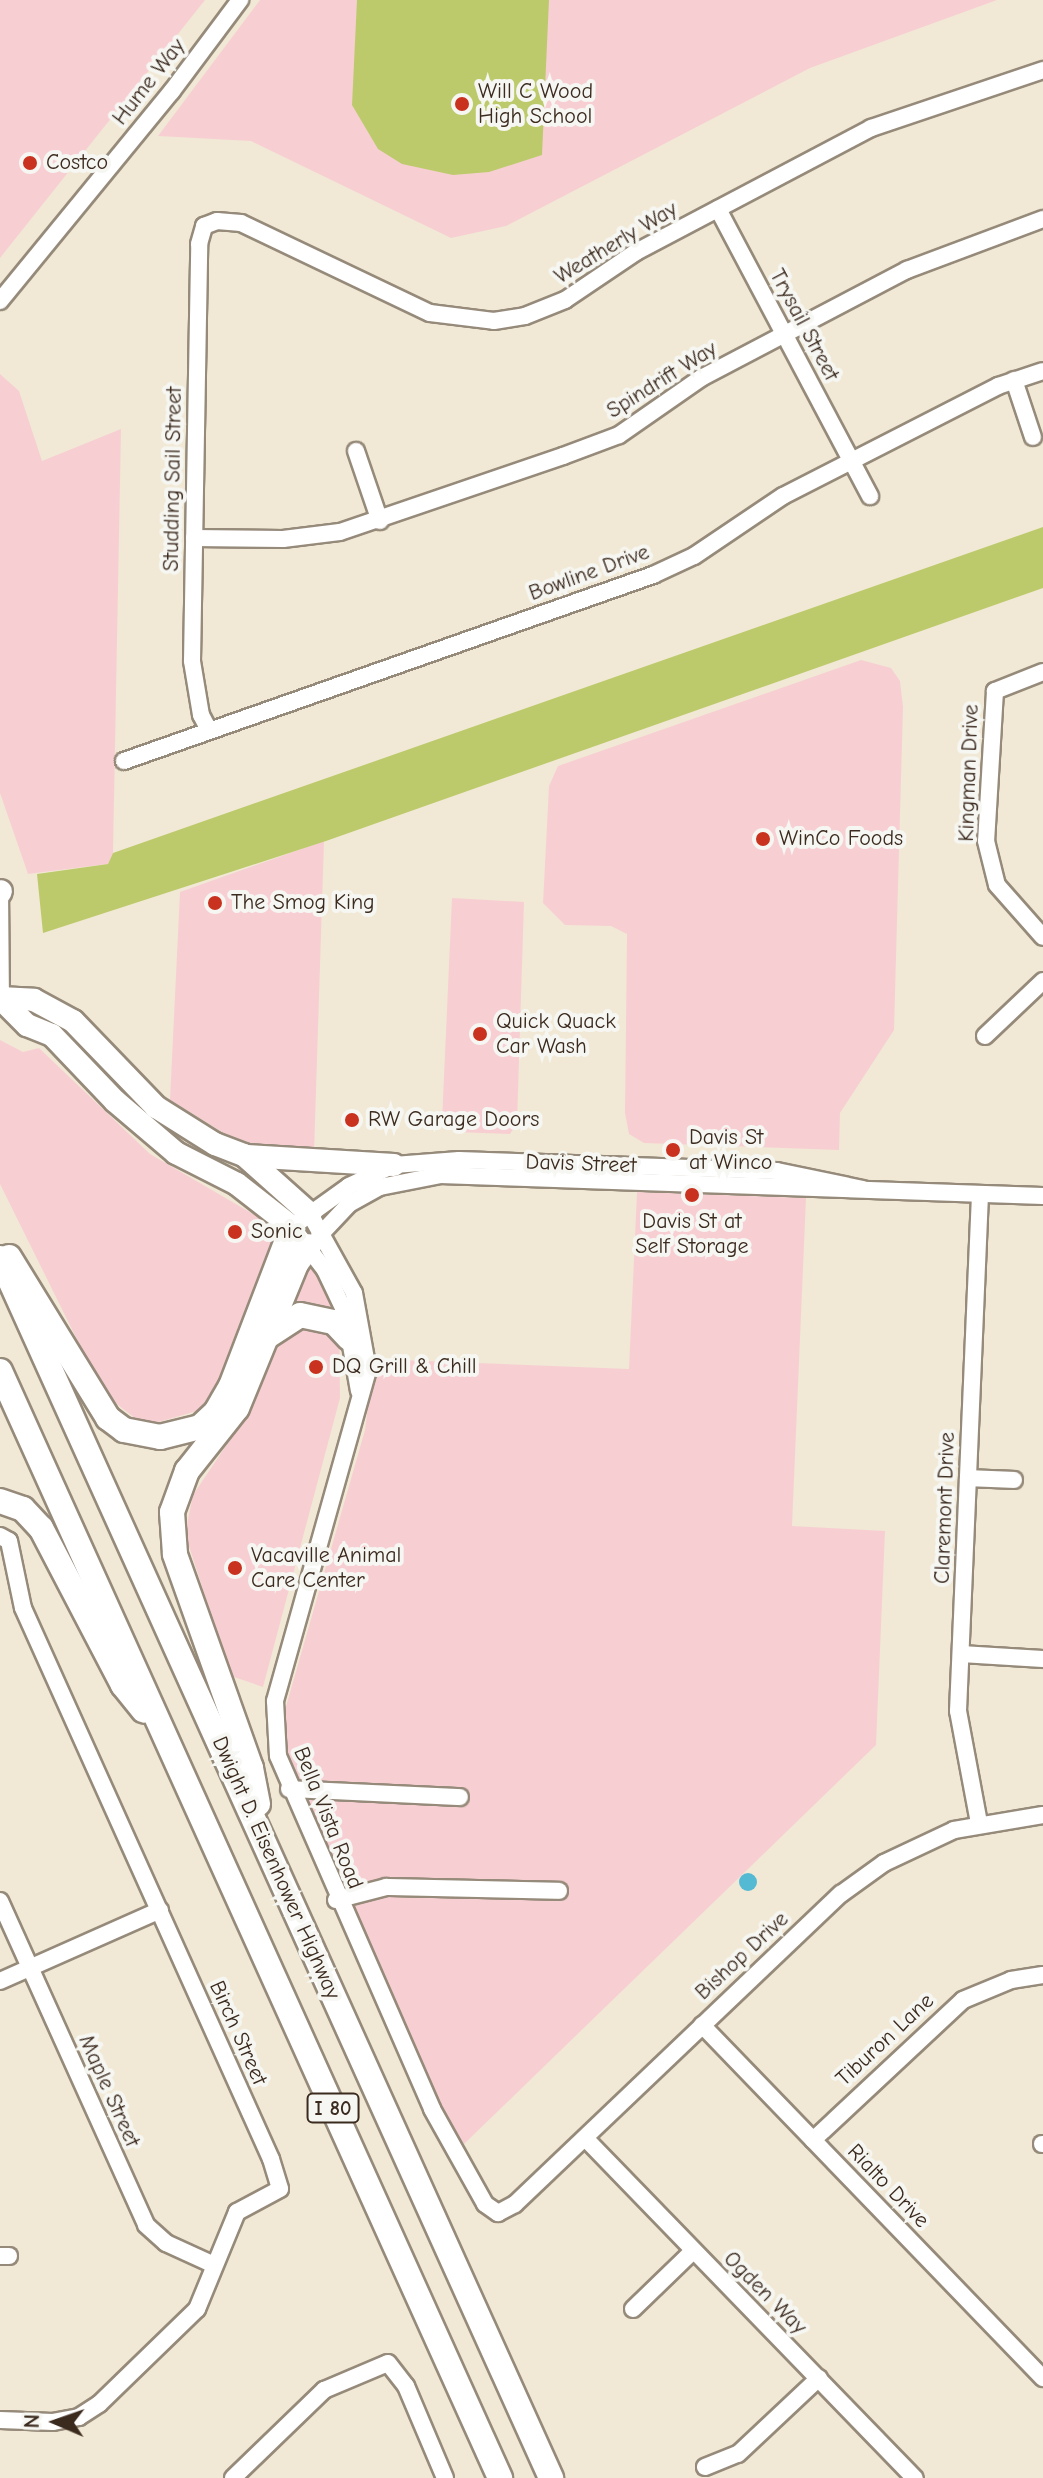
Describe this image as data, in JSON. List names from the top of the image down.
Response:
{
  "streets": {
    "highway": ["Dwight D. Eisenhower Highway", "I 80"],
    "street": [
      "Hume Way",
      "Weatherly Way",
      "Trysail Street",
      "Spindrift Way",
      "Studding Sail Street",
      "Bowline Drive",
      "Kingman Drive",
      "Davis Street",
      "Claremont Drive",
      "Bella Vista Road",
      "Bishop Drive",
      "Birch Street",
      "Tiburon Lane",
      "Maple Street",
      "Rialto Drive",
      "Ogden Way"
    ]
  },
  "crossings": [
    ["Weatherly Way", "Trysail Street"],
    ["Weatherly Way", "Studding Sail Street"],
    ["Trysail Street", "Spindrift Way"],
    ["Trysail Street", "Bowline Drive"],
    ["Spindrift Way", "Studding Sail Street"],
    ["Studding Sail Street", "Bowline Drive"],
    ["Davis Street", "Claremont Drive"],
    ["Davis Street", "Bella Vista Road"],
    ["Claremont Drive", "Bishop Drive"],
    ["Bella Vista Road", "Bishop Drive"],
    ["Bishop Drive", "Rialto Drive"],
    ["Bishop Drive", "Ogden Way"],
    ["Birch Street", "Maple Street"],
    ["Tiburon Lane", "Rialto Drive"]
  ],
  "places": [
    "Will C Wood High School",
    "Costco",
    "WinCo Foods",
    "The Smog King",
    "Quick Quack Car Wash",
    "RW Garage Doors",
    "Davis St at Winco",
    "Davis St at Self Storage",
    "Sonic",
    "DQ Grill & Chill",
    "Vacaville Animal Care Center"
  ],
  "north": "left"
}
